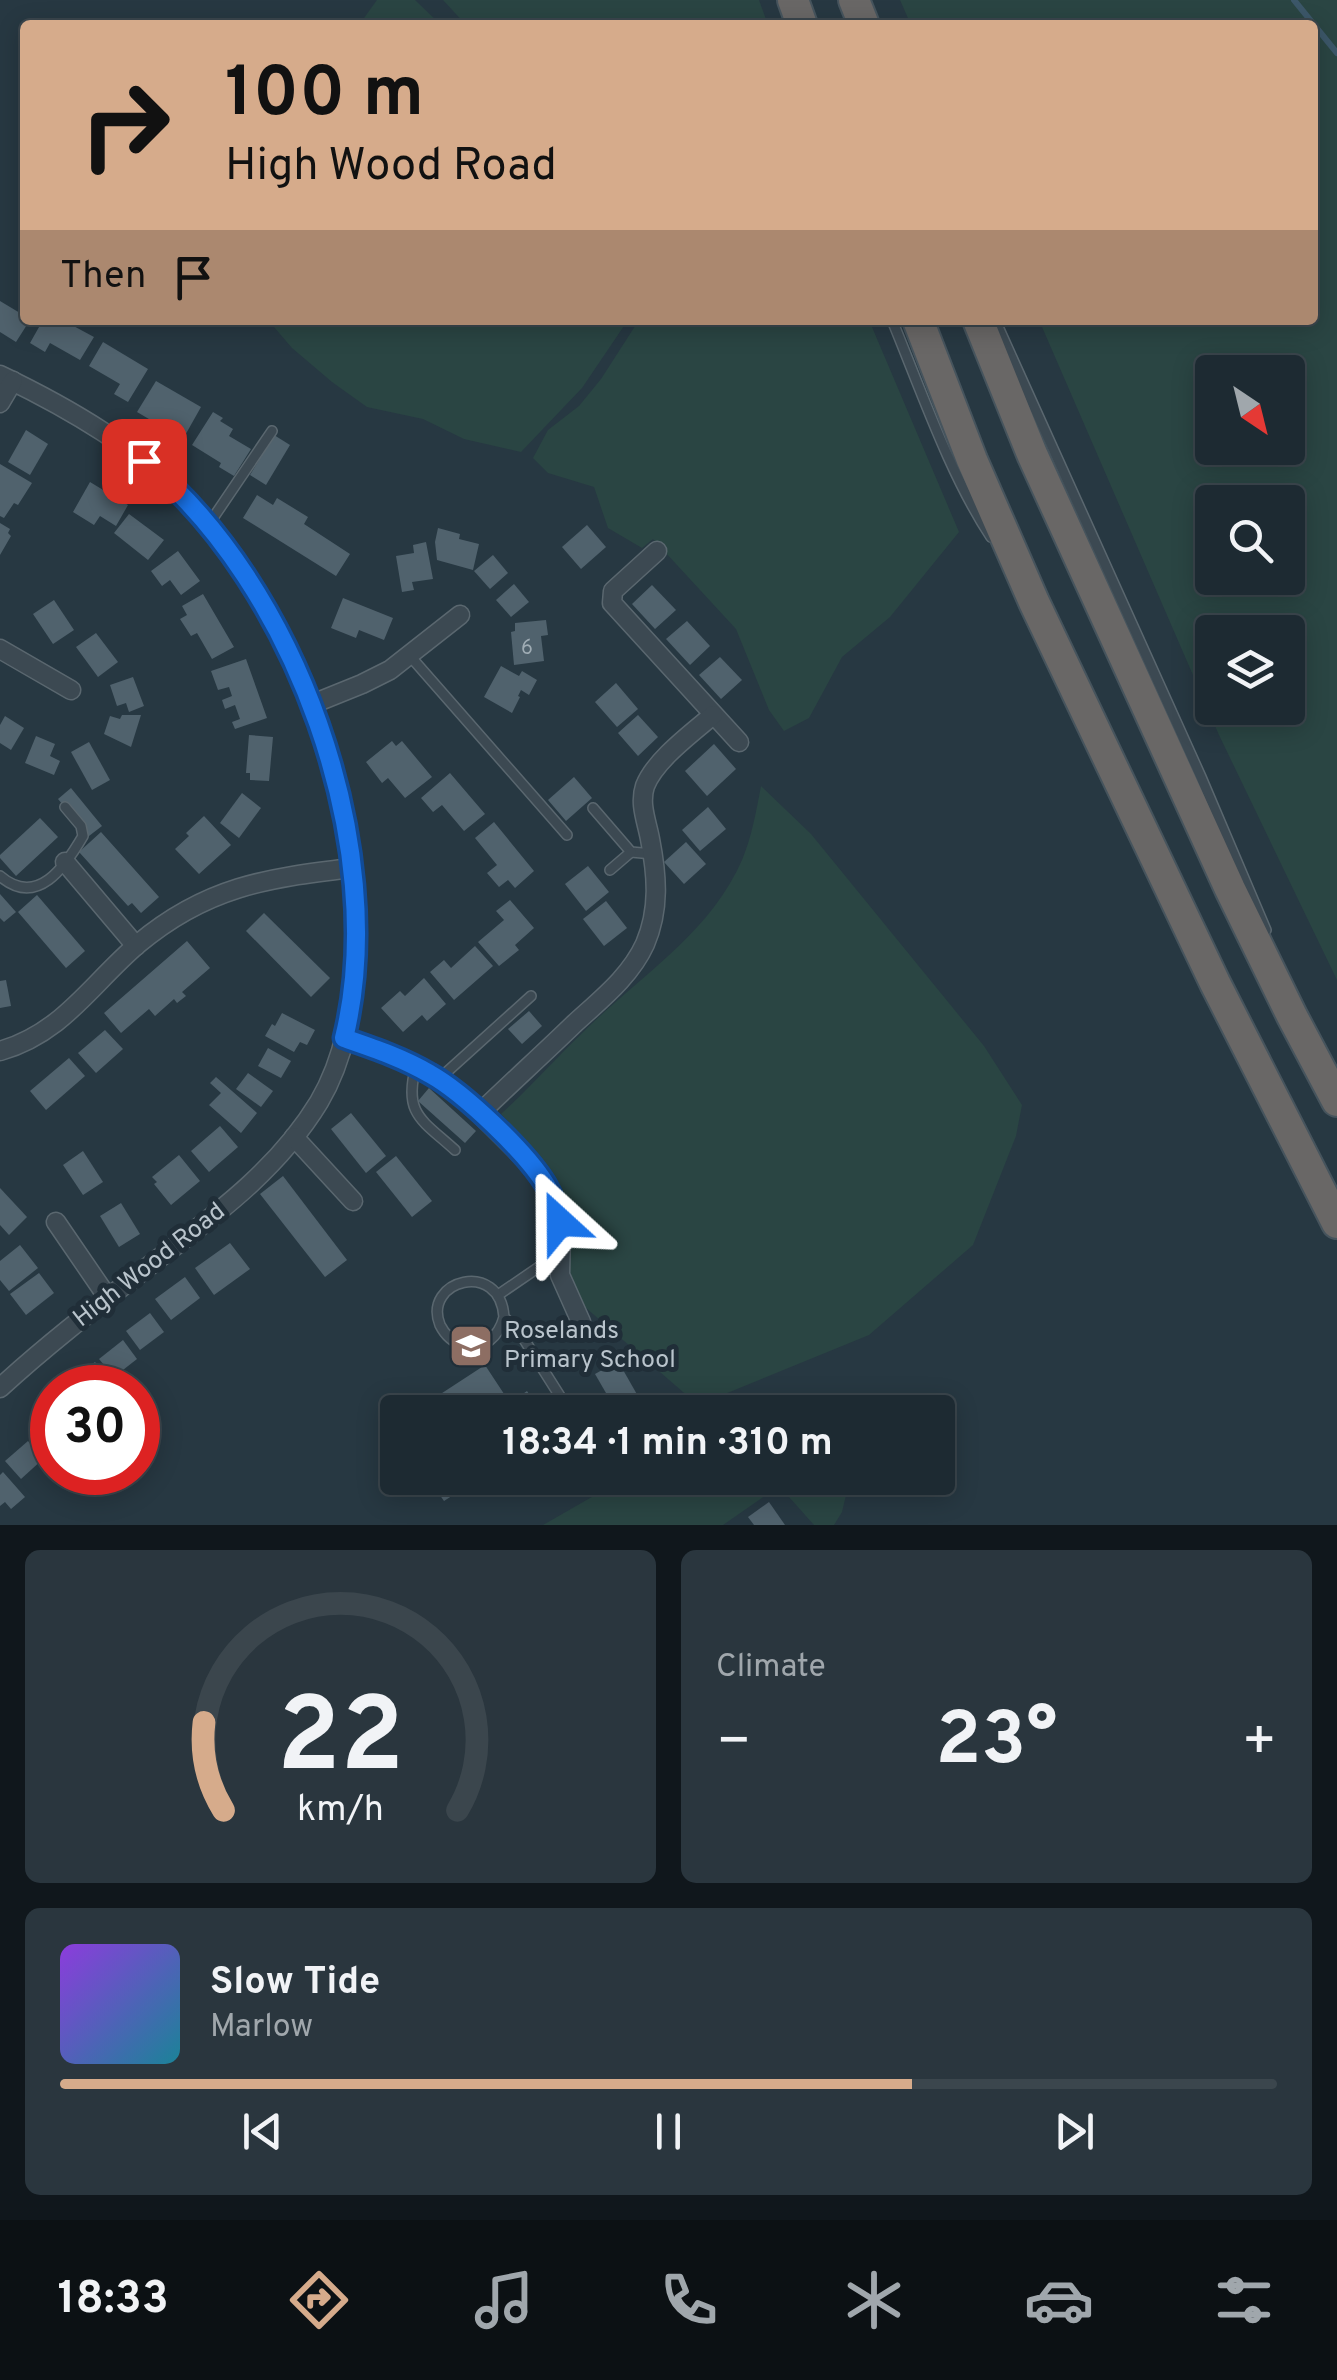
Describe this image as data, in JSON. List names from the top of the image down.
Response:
{
  "streets": {
    "street": ["High Wood Road"]
  },
  "places": {
    "school or university": ["Roselands Primary School"]
  },
  "house_numbers": ["6"],
  "north": "bottom right",
  "page": {
    "turn": ["100 m", "High Wood Road"],
    "then": "Then",
    "limit": "30",
    "trip": "18:34 · 1 min · 310 m",
    "tile": "Climate",
    "heat": ["−", "23°", "+"],
    "song": ["Slow Tide", "Marlow"],
    "tabs": "18:33",
    "gauge": ["22", "km/h"]
  }
}
